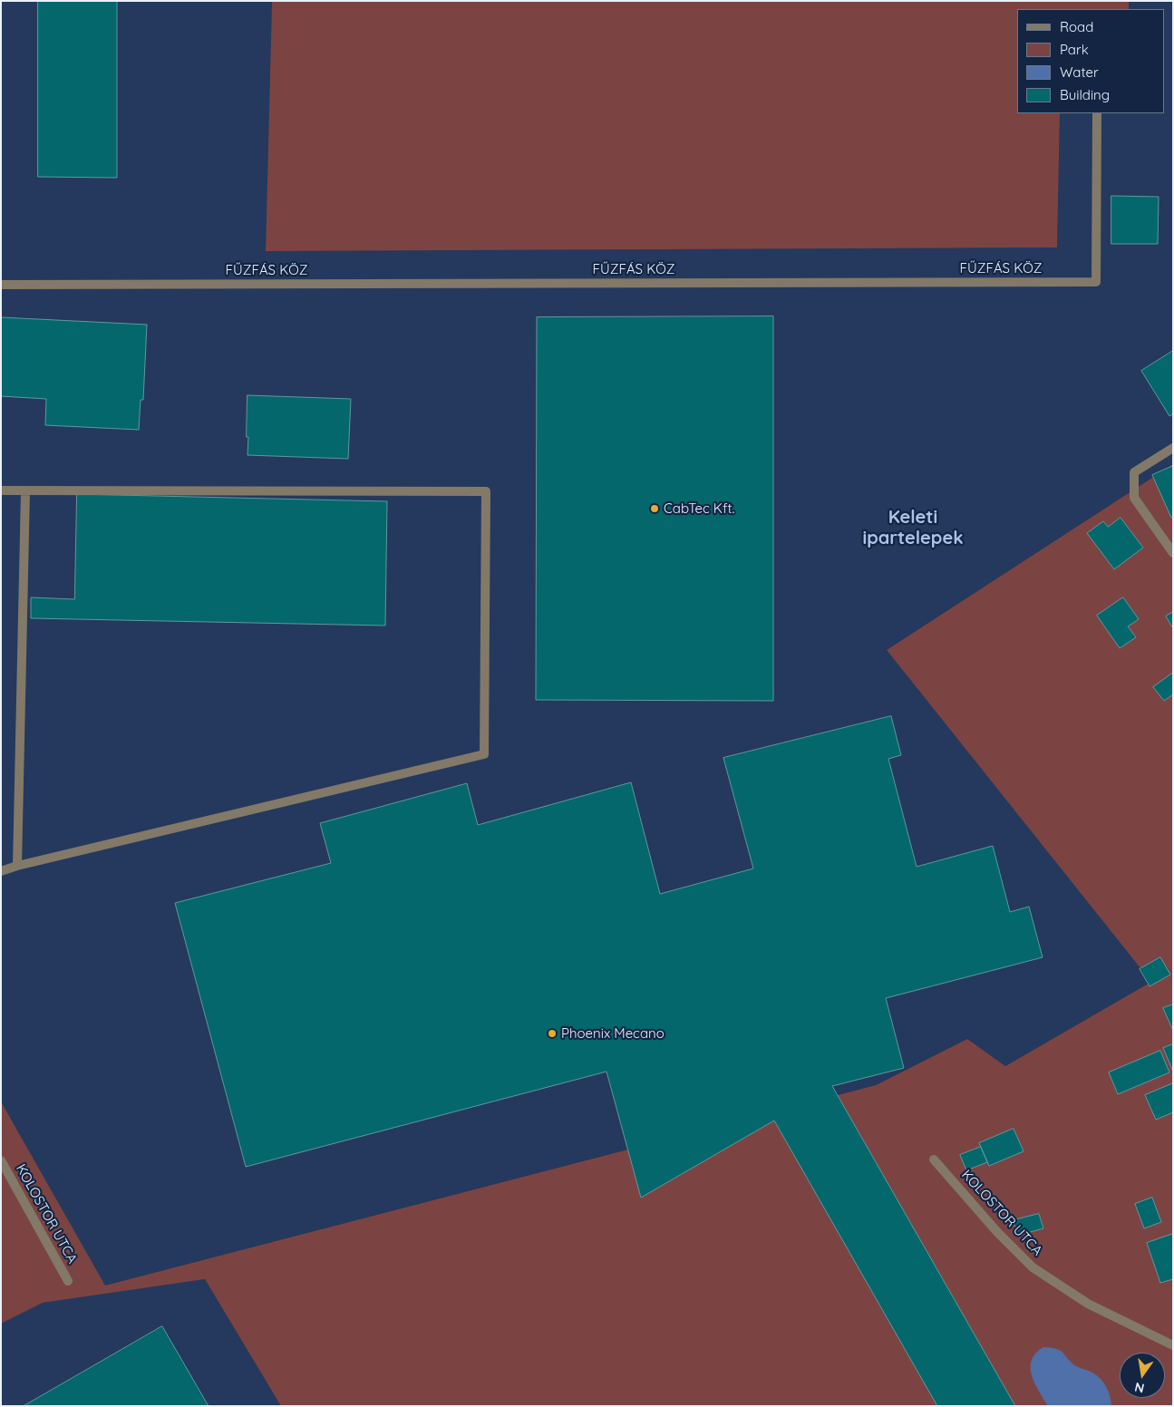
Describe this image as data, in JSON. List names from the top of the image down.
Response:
{
  "streets": {
    "street": ["FŰZFÁS KÖZ", "KOLOSTOR UTCA"]
  },
  "districts": ["Keleti ipartelepek"],
  "places": ["CabTec Kft.", "Phoenix Mecano"],
  "legend": [
    "Road",
    "Park",
    "Water",
    "Building"
  ],
  "north": "bottom"
}
